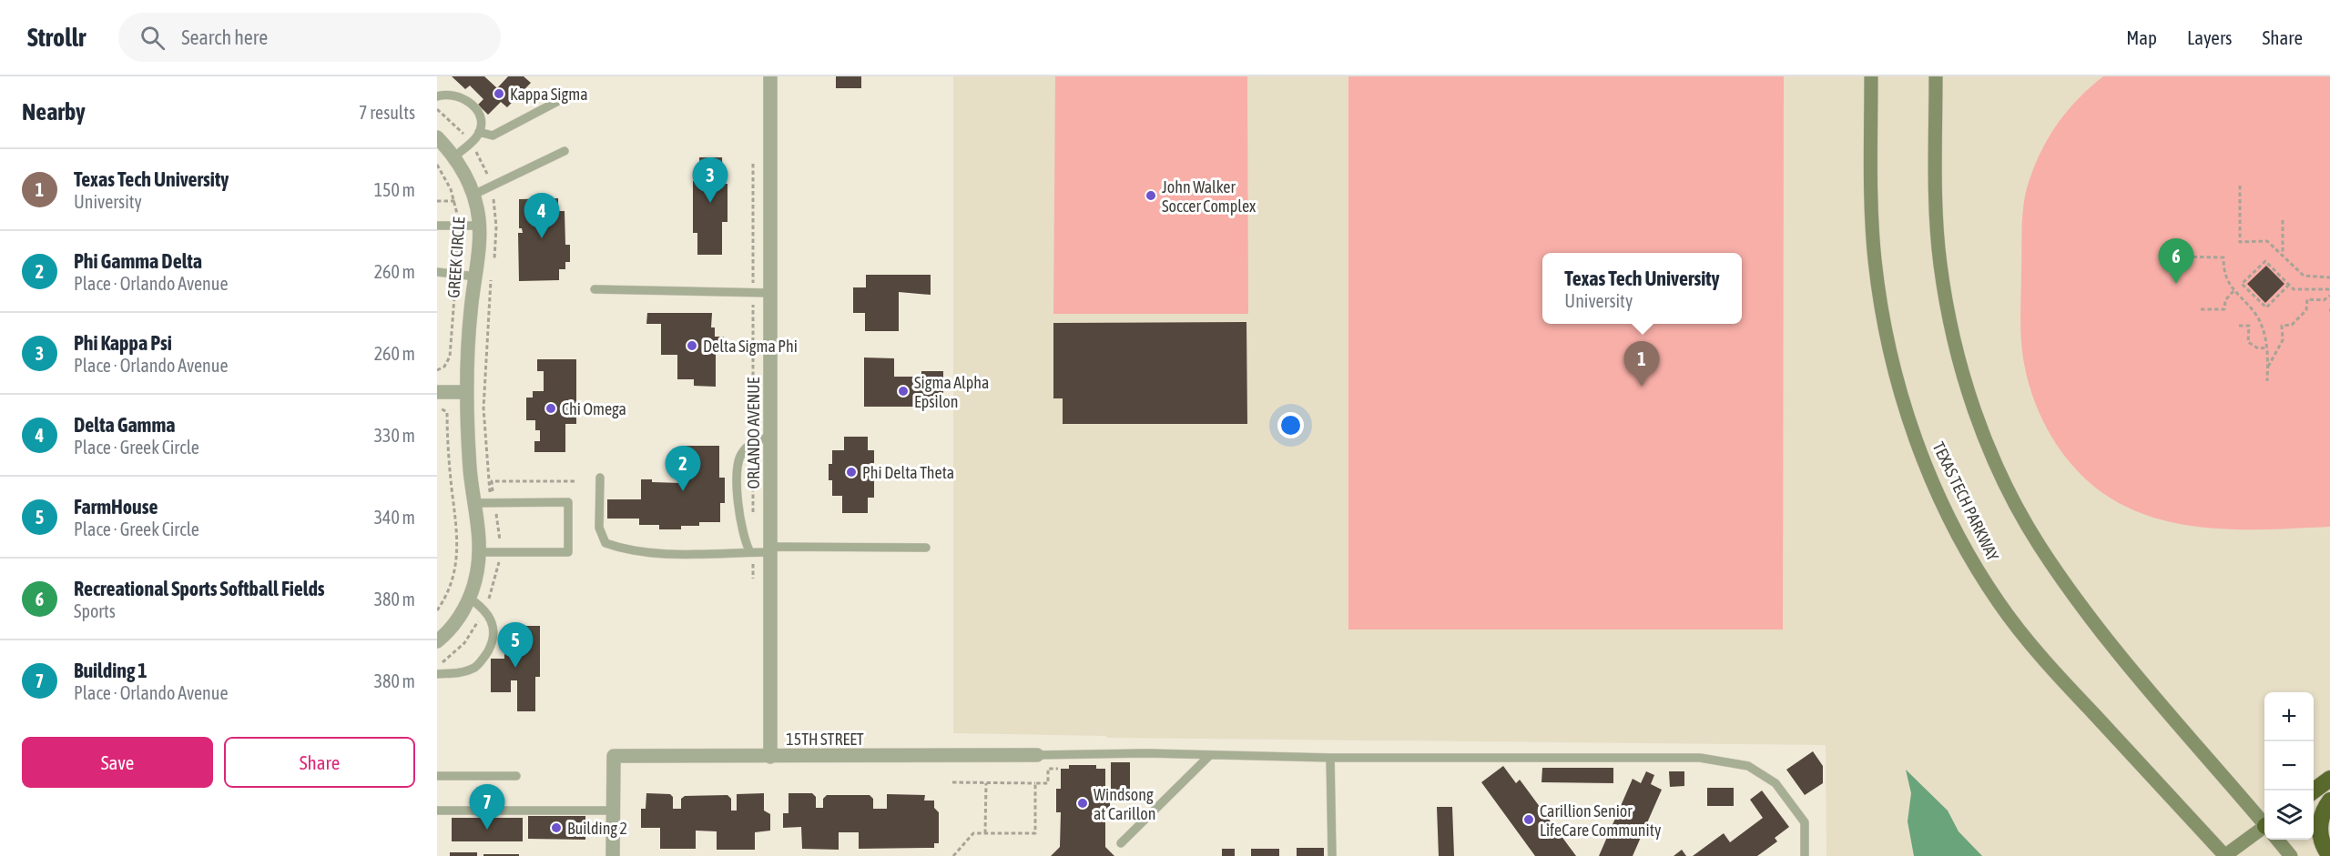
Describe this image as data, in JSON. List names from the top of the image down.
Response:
{
  "streets": {
    "main road": ["TEXAS TECH PARKWAY"],
    "street": ["GREEK CIRCLE", "ORLANDO AVENUE", "15TH STREET"]
  },
  "crossings": [
    ["ORLANDO AVENUE", "15TH STREET"]
  ],
  "places": [
    "Kappa Sigma",
    "John Walker Soccer Complex",
    "Delta Sigma Phi",
    "Sigma Alpha Epsilon",
    "Chi Omega",
    "Phi Delta Theta",
    "Windsong at Carillon",
    "Carillion Senior LifeCare Community",
    "Building 2"
  ],
  "page": {
    "header": "Strollr",
    "search": "Search here",
    "nav": ["Map", "Layers", "Share"],
    "heading": ["Nearby", "7 results"],
    "list": [
      {
        "mark": "1",
        "name": "Texas Tech University",
        "note": "University",
        "value": "150 m"
      },
      {
        "mark": "2",
        "name": "Phi Gamma Delta",
        "note": "Place · Orlando Avenue",
        "value": "260 m"
      },
      {
        "mark": "3",
        "name": "Phi Kappa Psi",
        "note": "Place · Orlando Avenue",
        "value": "260 m"
      },
      {
        "mark": "4",
        "name": "Delta Gamma",
        "note": "Place · Greek Circle",
        "value": "330 m"
      },
      {
        "mark": "5",
        "name": "FarmHouse",
        "note": "Place · Greek Circle",
        "value": "340 m"
      },
      {
        "mark": "6",
        "name": "Recreational Sports Softball Fields",
        "note": "Sports",
        "value": "380 m"
      },
      {
        "mark": "7",
        "name": "Building 1",
        "note": "Place · Orlando Avenue",
        "value": "380 m"
      }
    ],
    "pins": [
      "3",
      "4",
      "6",
      "1",
      "2",
      "5",
      "7"
    ],
    "popup": ["Texas Tech University", "University"],
    "map_buttons": ["+", "−"],
    "buttons": ["Save", "Share"]
  }
}
